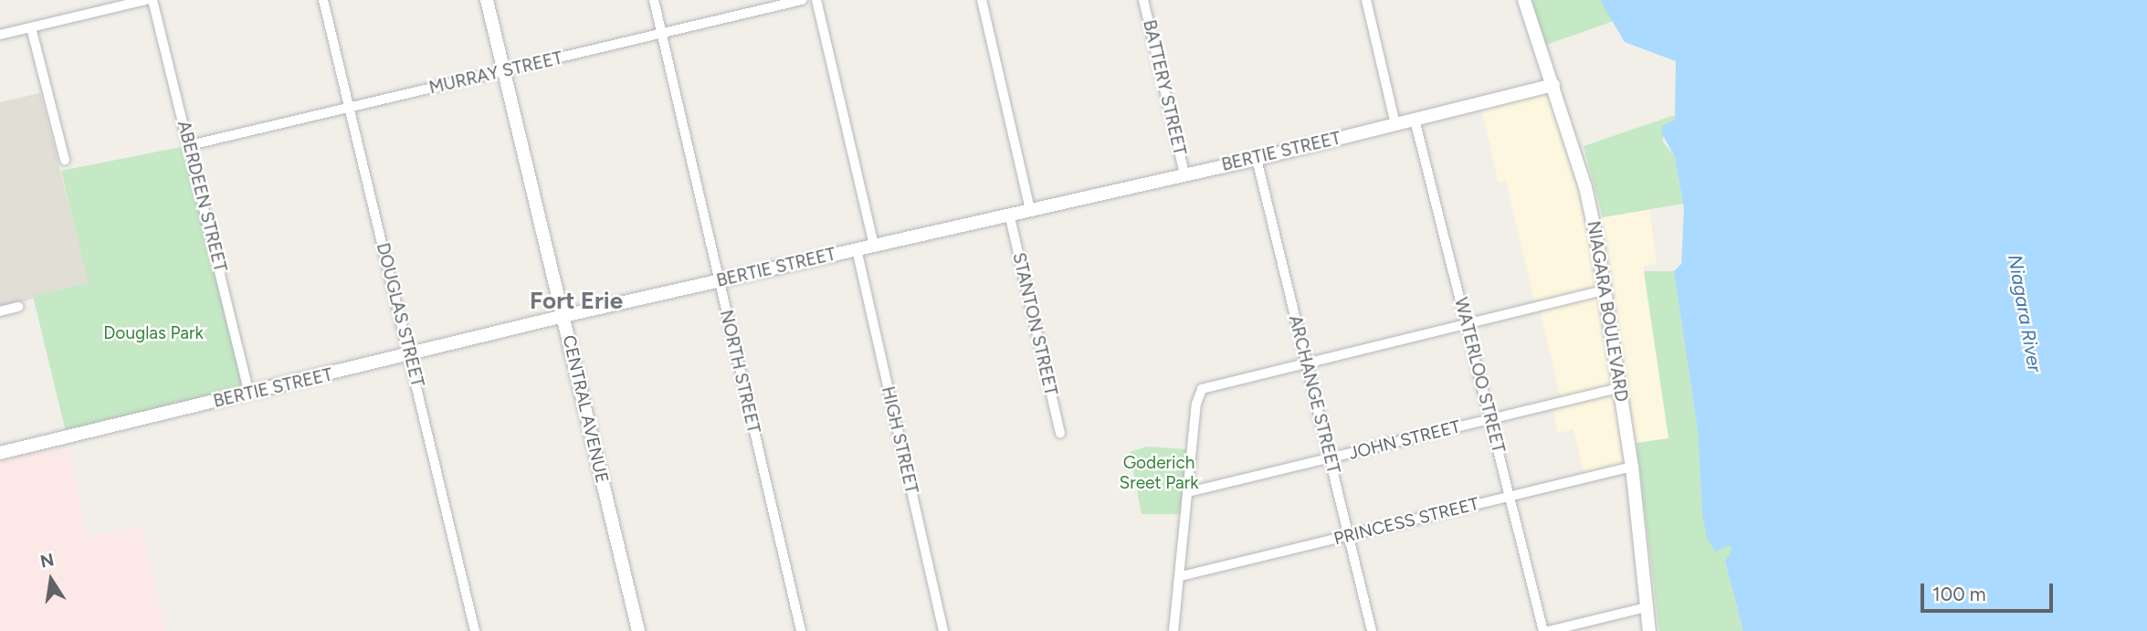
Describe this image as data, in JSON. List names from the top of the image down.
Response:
{
  "streets": {
    "street": [
      "MURRAY STREET",
      "BATTERY STREET",
      "BERTIE STREET",
      "ABERDEEN STREET",
      "NIAGARA BOULEVARD",
      "DOUGLAS STREET",
      "STANTON STREET",
      "NORTH STREET",
      "WATERLOO STREET",
      "ARCHANGE STREET",
      "CENTRAL AVENUE",
      "HIGH STREET",
      "JOHN STREET",
      "PRINCESS STREET"
    ]
  },
  "crossings": [
    ["MURRAY STREET", "ABERDEEN STREET"],
    ["MURRAY STREET", "DOUGLAS STREET"],
    ["MURRAY STREET", "NORTH STREET"],
    ["MURRAY STREET", "CENTRAL AVENUE"],
    ["BATTERY STREET", "BERTIE STREET"],
    ["BERTIE STREET", "ABERDEEN STREET"],
    ["BERTIE STREET", "NIAGARA BOULEVARD"],
    ["BERTIE STREET", "DOUGLAS STREET"],
    ["BERTIE STREET", "STANTON STREET"],
    ["BERTIE STREET", "NORTH STREET"],
    ["BERTIE STREET", "WATERLOO STREET"],
    ["BERTIE STREET", "ARCHANGE STREET"],
    ["BERTIE STREET", "CENTRAL AVENUE"],
    ["BERTIE STREET", "HIGH STREET"],
    ["NIAGARA BOULEVARD", "JOHN STREET"],
    ["NIAGARA BOULEVARD", "PRINCESS STREET"],
    ["WATERLOO STREET", "JOHN STREET"],
    ["WATERLOO STREET", "PRINCESS STREET"],
    ["ARCHANGE STREET", "JOHN STREET"],
    ["ARCHANGE STREET", "PRINCESS STREET"]
  ],
  "districts": ["Fort Erie"],
  "water": ["Niagara River"],
  "parks": ["Douglas Park", "Goderich Sreet Park"],
  "scale_bar": "100 m",
  "north": "top"
}
